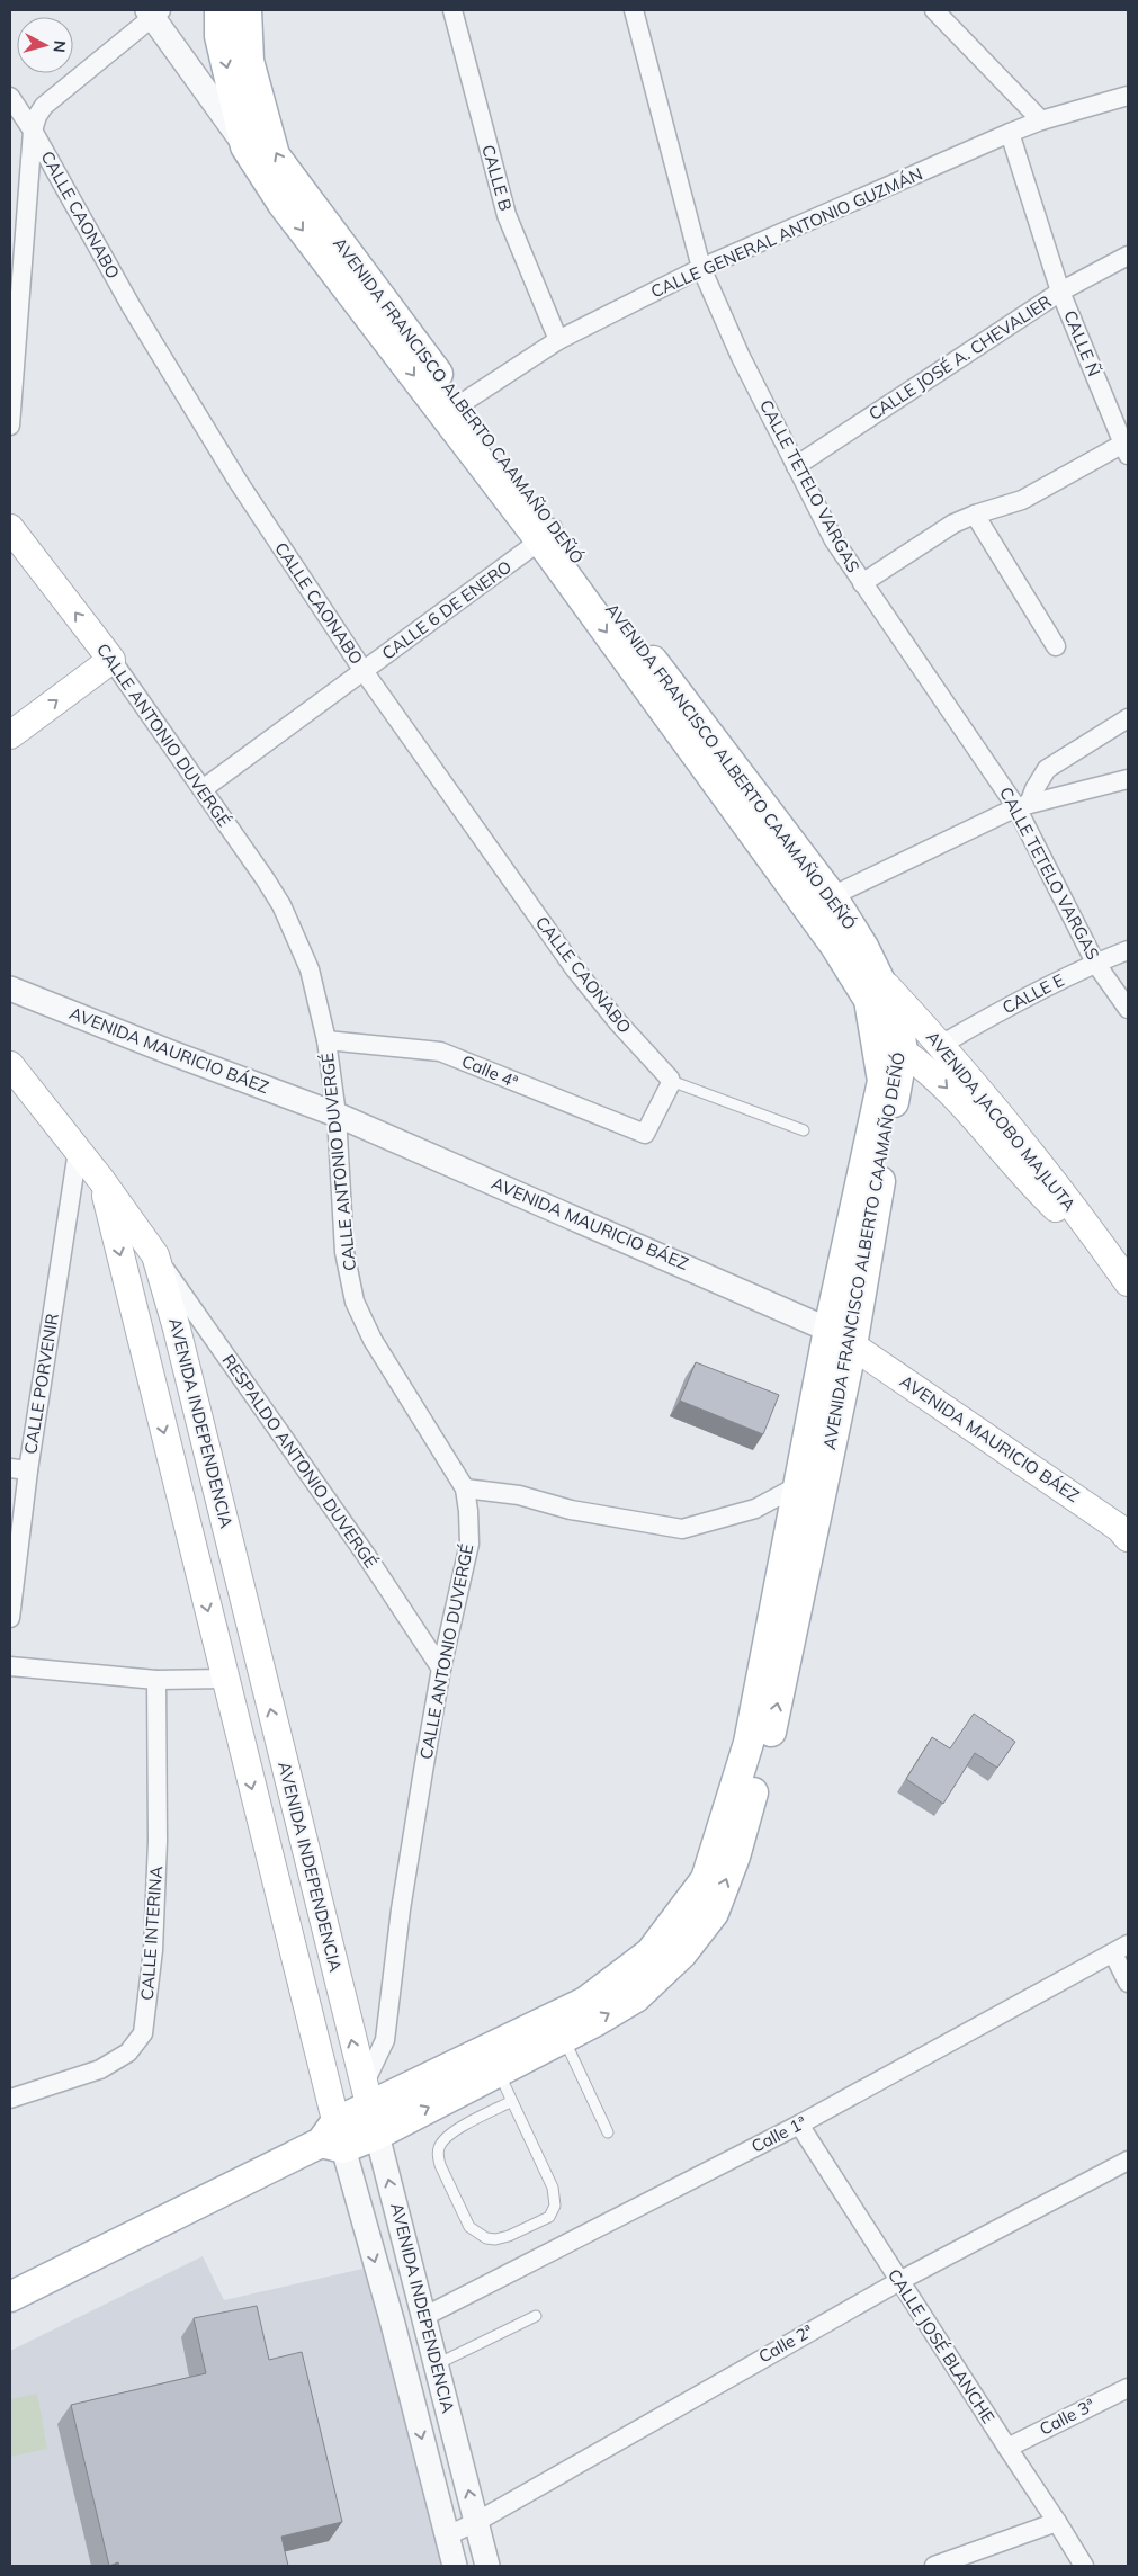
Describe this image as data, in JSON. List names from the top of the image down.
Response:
{
  "streets": {
    "main road": [
      "AVENIDA FRANCISCO ALBERTO CAAMAÑO DEÑÓ",
      "CALLE ANTONIO DUVERGÉ",
      "AVENIDA MAURICIO BÁEZ",
      "AVENIDA JACOBO MAJLUTA",
      "AVENIDA INDEPENDENCIA"
    ],
    "street": [
      "CALLE B",
      "CALLE CAONABO",
      "CALLE GENERAL ANTONIO GUZMÁN",
      "CALLE Ñ",
      "CALLE JOSÉ A. CHEVALIER",
      "CALLE TETELO VARGAS",
      "CALLE 6 DE ENERO",
      "CALLE E",
      "Calle 4ª",
      "CALLE PORVENIR",
      "RESPALDO ANTONIO DUVERGÉ",
      "CALLE INTERINA",
      "Calle 1ª",
      "Calle 2ª",
      "CALLE JOSÉ BLANCHE",
      "Calle 3ª"
    ]
  },
  "crossings": [
    ["CALLE B", "CALLE GENERAL ANTONIO GUZMÁN"],
    ["CALLE CAONABO", "CALLE 6 DE ENERO"],
    ["CALLE CAONABO", "Calle 4ª"],
    ["CALLE GENERAL ANTONIO GUZMÁN", "CALLE Ñ"],
    ["CALLE GENERAL ANTONIO GUZMÁN", "AVENIDA FRANCISCO ALBERTO CAAMAÑO DEÑÓ"],
    ["CALLE GENERAL ANTONIO GUZMÁN", "CALLE TETELO VARGAS"],
    ["CALLE Ñ", "CALLE JOSÉ A. CHEVALIER"],
    ["CALLE JOSÉ A. CHEVALIER", "CALLE TETELO VARGAS"],
    ["AVENIDA FRANCISCO ALBERTO CAAMAÑO DEÑÓ", "CALLE 6 DE ENERO"],
    ["AVENIDA FRANCISCO ALBERTO CAAMAÑO DEÑÓ", "CALLE ANTONIO DUVERGÉ"],
    ["AVENIDA FRANCISCO ALBERTO CAAMAÑO DEÑÓ", "AVENIDA MAURICIO BÁEZ"],
    ["AVENIDA FRANCISCO ALBERTO CAAMAÑO DEÑÓ", "AVENIDA JACOBO MAJLUTA"],
    ["AVENIDA FRANCISCO ALBERTO CAAMAÑO DEÑÓ", "AVENIDA INDEPENDENCIA"],
    ["CALLE TETELO VARGAS", "CALLE E"],
    ["CALLE 6 DE ENERO", "CALLE ANTONIO DUVERGÉ"],
    ["CALLE ANTONIO DUVERGÉ", "AVENIDA MAURICIO BÁEZ"],
    ["CALLE ANTONIO DUVERGÉ", "Calle 4ª"],
    ["CALLE ANTONIO DUVERGÉ", "AVENIDA INDEPENDENCIA"],
    ["CALLE ANTONIO DUVERGÉ", "RESPALDO ANTONIO DUVERGÉ"],
    ["CALLE E", "AVENIDA JACOBO MAJLUTA"],
    ["CALLE PORVENIR", "AVENIDA INDEPENDENCIA"],
    ["AVENIDA INDEPENDENCIA", "RESPALDO ANTONIO DUVERGÉ"],
    ["AVENIDA INDEPENDENCIA", "Calle 1ª"],
    ["AVENIDA INDEPENDENCIA", "Calle 2ª"],
    ["Calle 1ª", "CALLE JOSÉ BLANCHE"],
    ["Calle 2ª", "CALLE JOSÉ BLANCHE"],
    ["CALLE JOSÉ BLANCHE", "Calle 3ª"]
  ],
  "north": "right"
}
